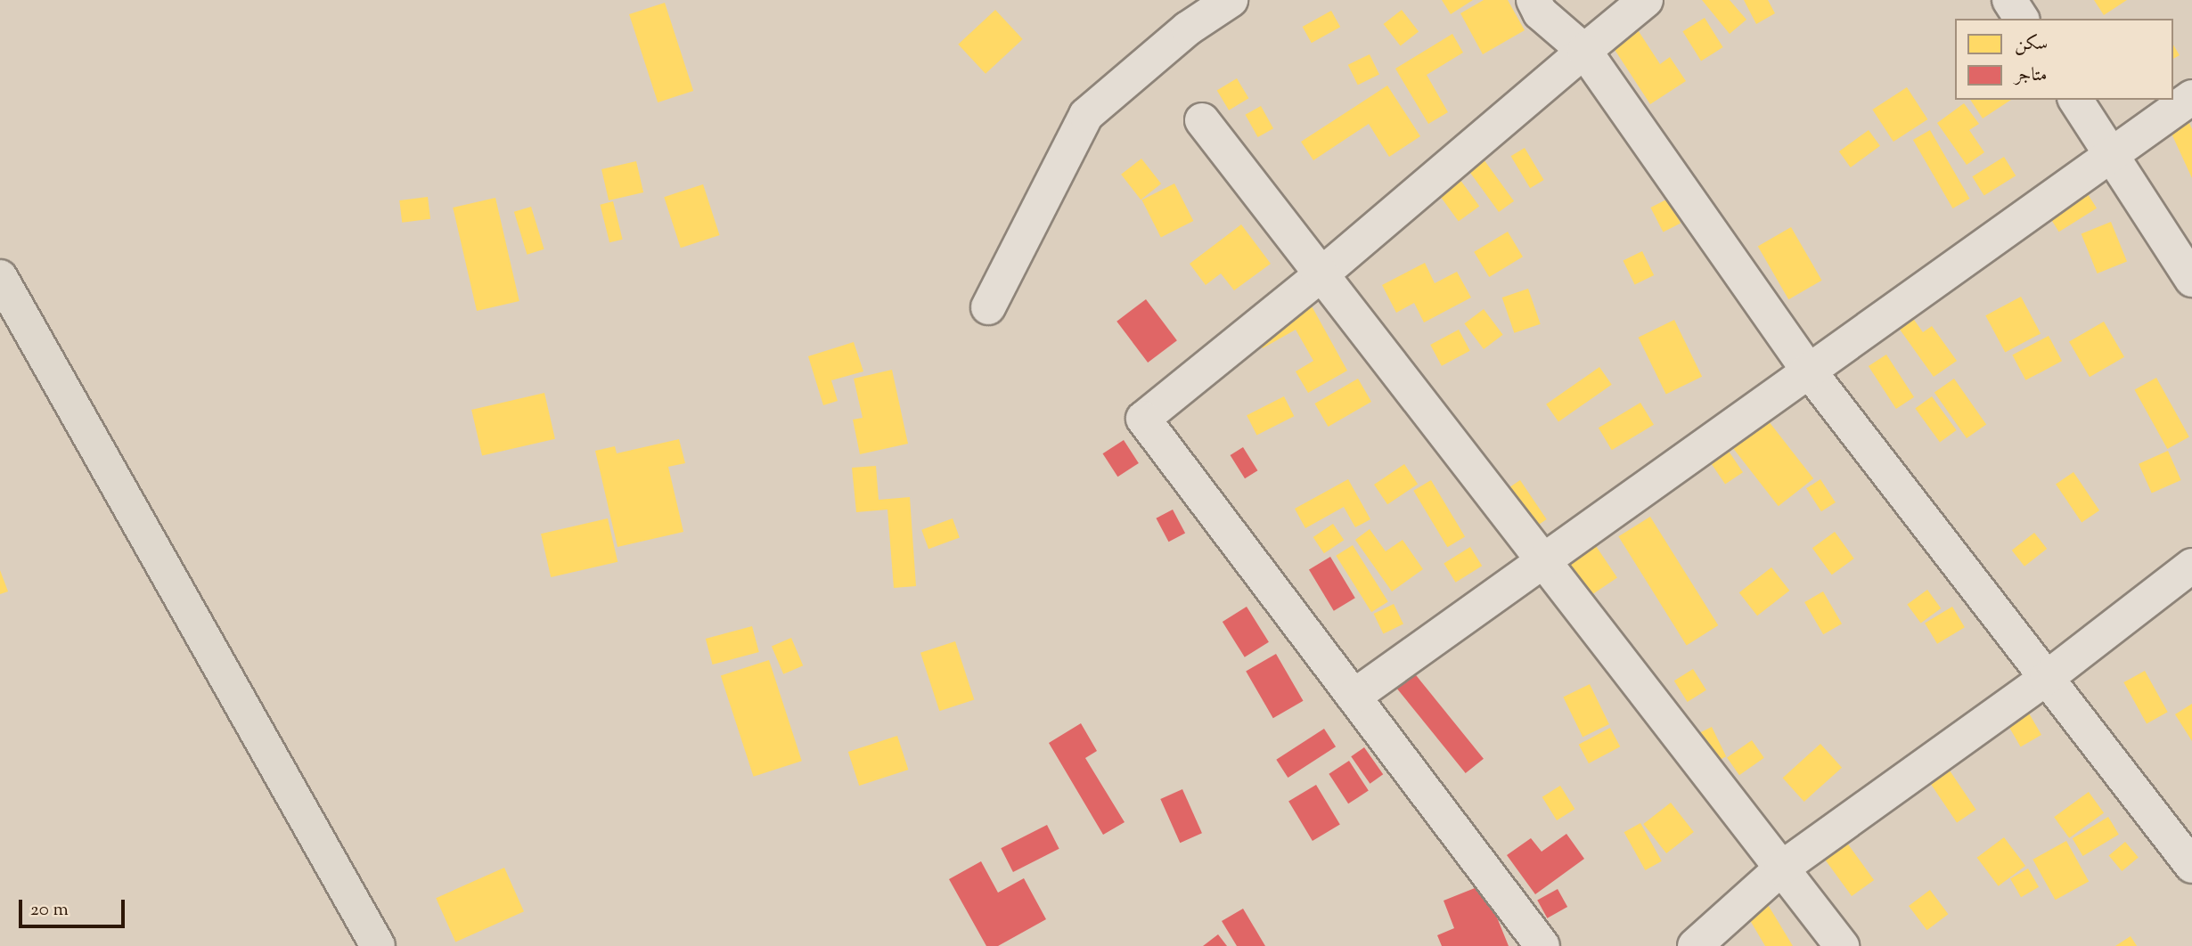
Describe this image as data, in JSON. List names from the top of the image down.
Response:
{
  "legend": ["سكن", "متاجر"],
  "scale_bar": "20 m"
}
